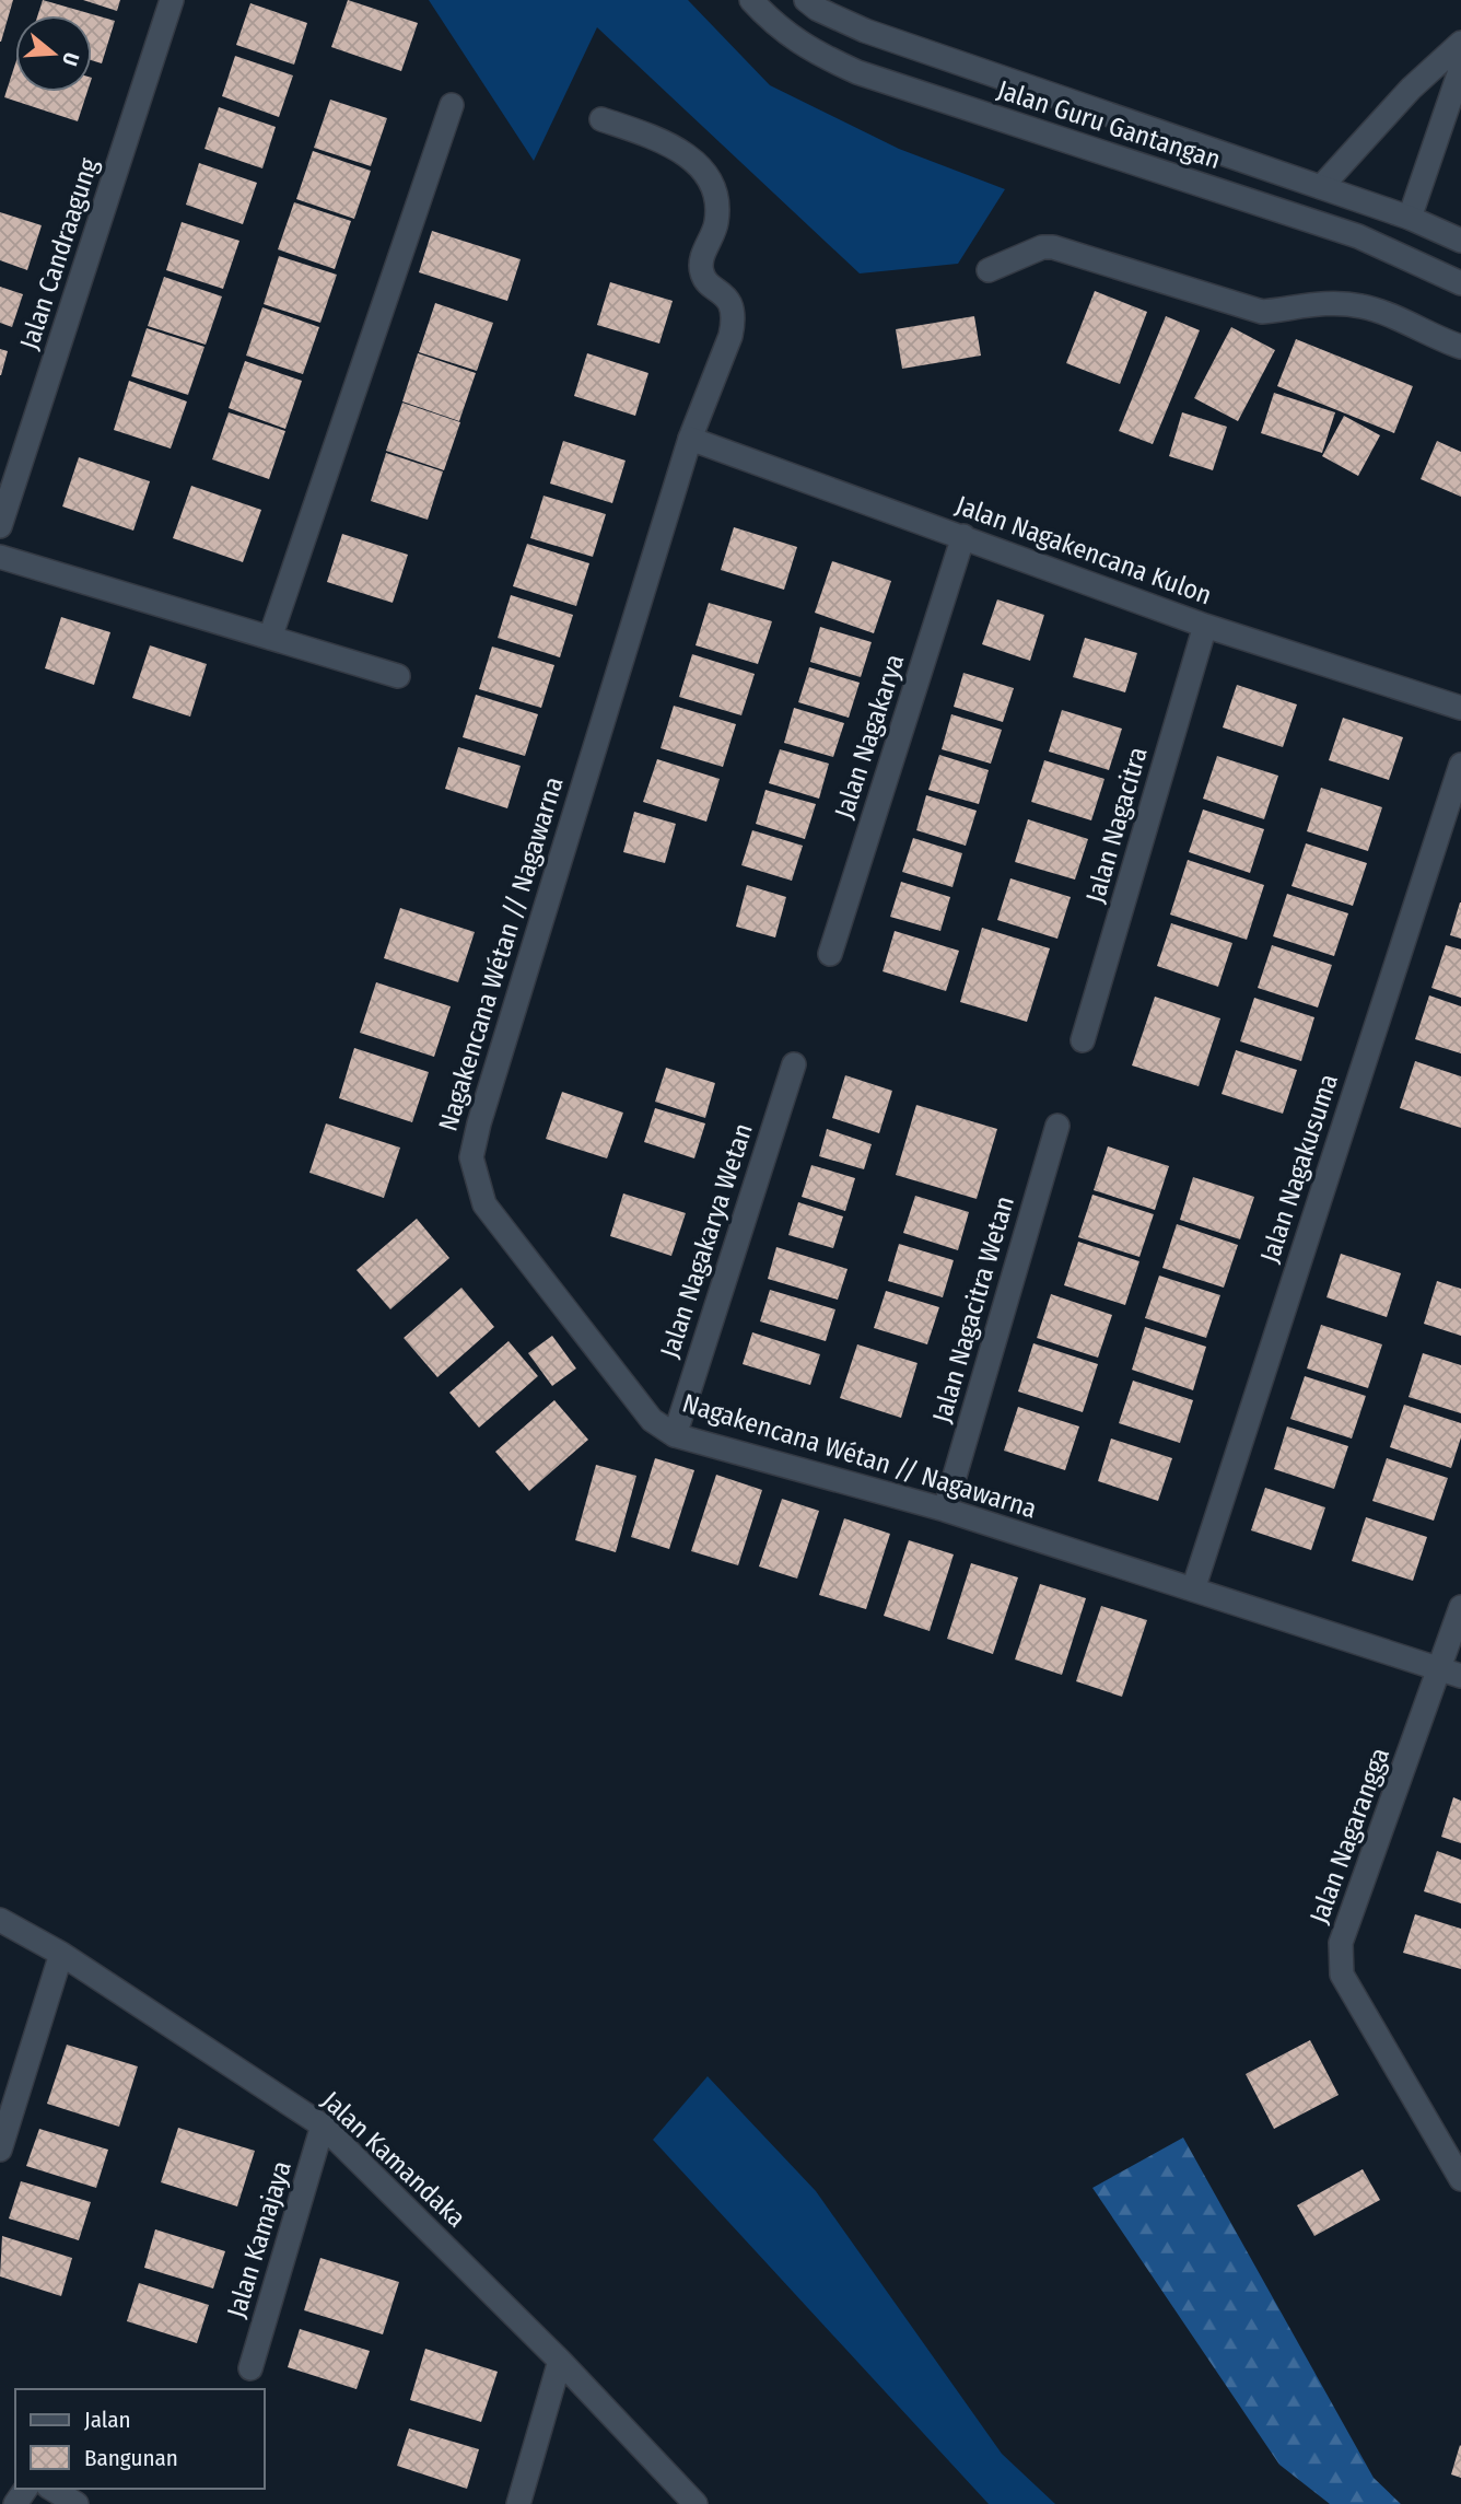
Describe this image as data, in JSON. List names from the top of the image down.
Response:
{
  "streets": {
    "street": [
      "Jalan Guru Gantangan",
      "Jalan Candraagung",
      "Jalan Nagakencana Kulon",
      "Jalan Nagakarya",
      "Jalan Nagacitra",
      "Nagakencana Wétan // Nagawarna",
      "Jalan Nagakusuma",
      "Jalan Nagakarya Wetan",
      "Jalan Nagacitra Wetan",
      "Jalan Nagarangga",
      "Jalan Kamandaka",
      "Jalan Kamajaya"
    ]
  },
  "crossings": [
    ["Jalan Nagakencana Kulon", "Jalan Nagakarya"],
    ["Jalan Nagakencana Kulon", "Jalan Nagacitra"],
    ["Jalan Nagakencana Kulon", "Nagakencana Wétan // Nagawarna"],
    ["Nagakencana Wétan // Nagawarna", "Jalan Nagakusuma"],
    ["Nagakencana Wétan // Nagawarna", "Jalan Nagakarya Wetan"],
    ["Nagakencana Wétan // Nagawarna", "Jalan Nagacitra Wetan"],
    ["Nagakencana Wétan // Nagawarna", "Jalan Nagarangga"],
    ["Jalan Kamandaka", "Jalan Kamajaya"]
  ],
  "legend": ["Jalan", "Bangunan"],
  "north": "right"
}
